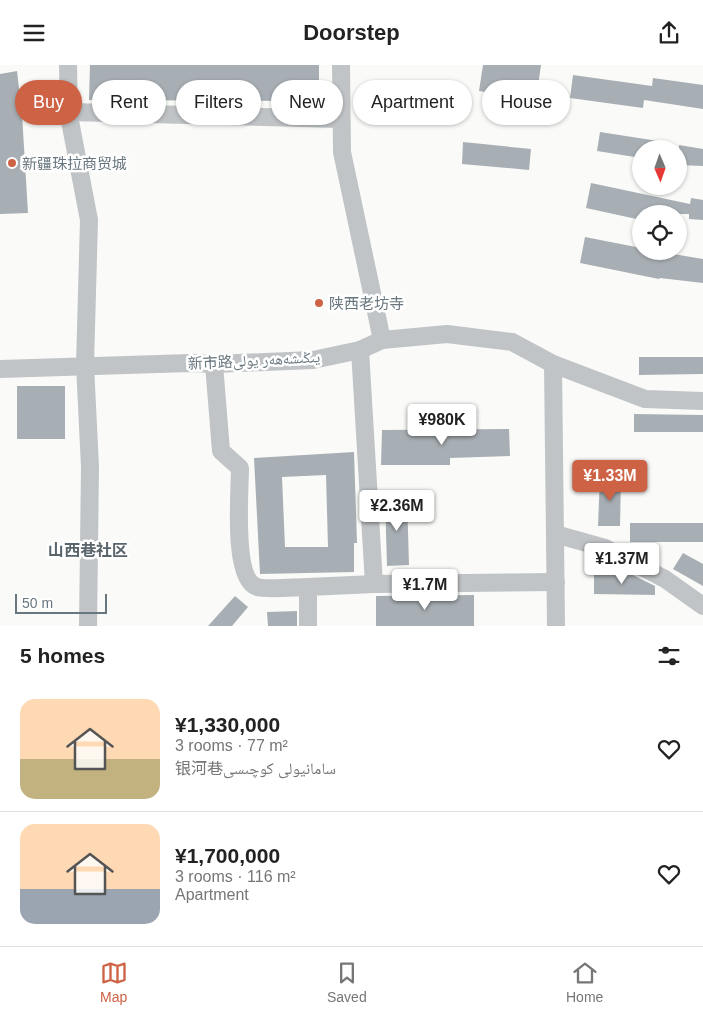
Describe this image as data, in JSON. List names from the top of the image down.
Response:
{
  "streets": {
    "street": ["新市路يىڭىشەھەر يولى"]
  },
  "districts": ["山西巷社区"],
  "places": ["新疆珠拉商贸城", "陕西老坊寺"],
  "scale_bar": "50 m",
  "north": "bottom",
  "page": {
    "header": "Doorstep",
    "chip": [
      "Buy",
      "Rent",
      "Filters",
      "New",
      "Apartment",
      "House"
    ],
    "price": [
      "¥980K",
      "¥1.33M",
      "¥2.36M",
      "¥1.37M",
      "¥1.7M"
    ],
    "scale": "50 m",
    "heading": "5 homes",
    "list": [
      {
        "name": "¥1,330,000",
        "note": "3 rooms · 77 m² · 银河巷سامانيولى كوچىسى"
      },
      {
        "name": "¥1,700,000",
        "note": "3 rooms · 116 m² · Apartment"
      }
    ],
    "tabs": ["Map", "Saved", "Home"]
  }
}
